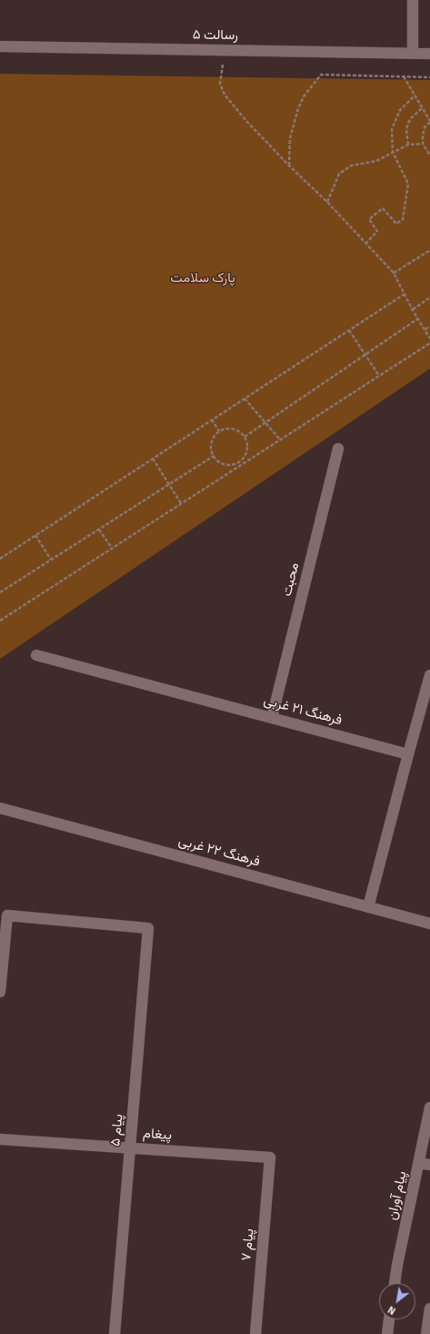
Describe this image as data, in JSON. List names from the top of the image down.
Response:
{
  "streets": {
    "street": [
      "رسالت ۵",
      "محبت",
      "فرهنگ ۲۱ غربی",
      "فرهنگ ۲۲ غربی",
      "پیام ۵",
      "پیغام",
      "پیام آوران",
      "پیام ۷"
    ]
  },
  "crossings": [
    ["محبت", "فرهنگ ۲۱ غربی"],
    ["پیام ۵", "پیغام"],
    ["پیغام", "پیام ۷"]
  ],
  "parks": ["پارک سلامت"],
  "north": "bottom left"
}
